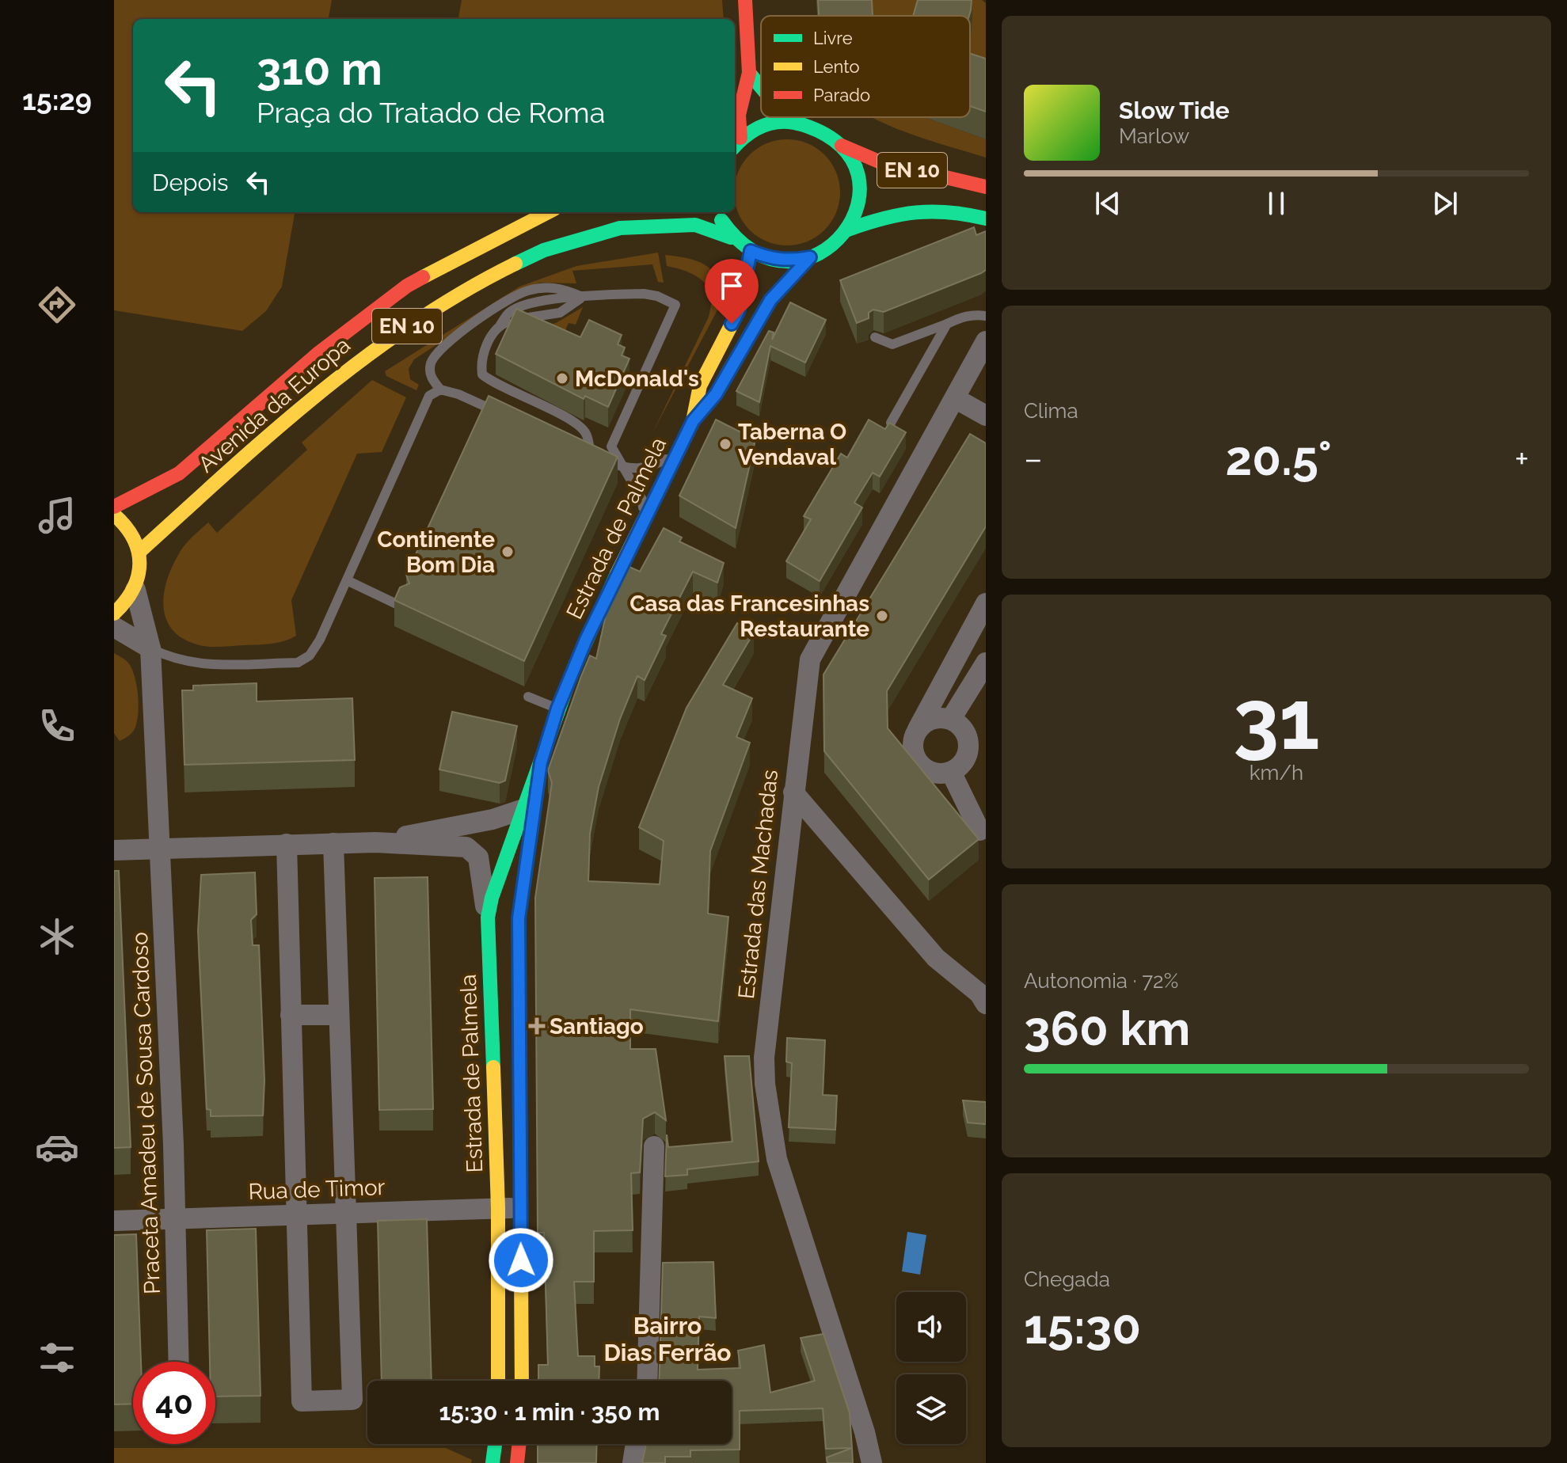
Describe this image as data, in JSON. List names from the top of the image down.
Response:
{
  "streets": {
    "street": [
      "EN 10",
      "Avenida da Europa",
      "Estrada de Palmela",
      "Estrada das Machadas",
      "Praceta Amadeu de Sousa Cardoso",
      "Rua de Timor"
    ]
  },
  "crossings": [
    ["EN 10", "Avenida da Europa"],
    ["EN 10", "Estrada de Palmela"],
    ["Estrada de Palmela", "Rua de Timor"],
    ["Praceta Amadeu de Sousa Cardoso", "Rua de Timor"]
  ],
  "districts": ["Bairro Dias Ferrão"],
  "places": {
    "other": [
      "McDonald's",
      "Taberna O Vendaval",
      "Continente Bom Dia",
      "Casa das Francesinhas Restaurante"
    ],
    "health": ["Santiago"]
  },
  "legend": ["Livre", "Lento", "Parado"],
  "page": {
    "tabs": "15:29",
    "turn": ["310 m", "Praça do Tratado de Roma"],
    "song": ["Slow Tide", "Marlow"],
    "then": "Depois",
    "tile": [
      "Clima",
      ["31", "km/h"],
      ["Autonomia · 72%", "360 km"],
      ["Chegada", "15:30"]
    ],
    "heat": ["−", "20.5°", "+"],
    "limit": "40",
    "trip": "15:30 · 1 min · 350 m"
  }
}
